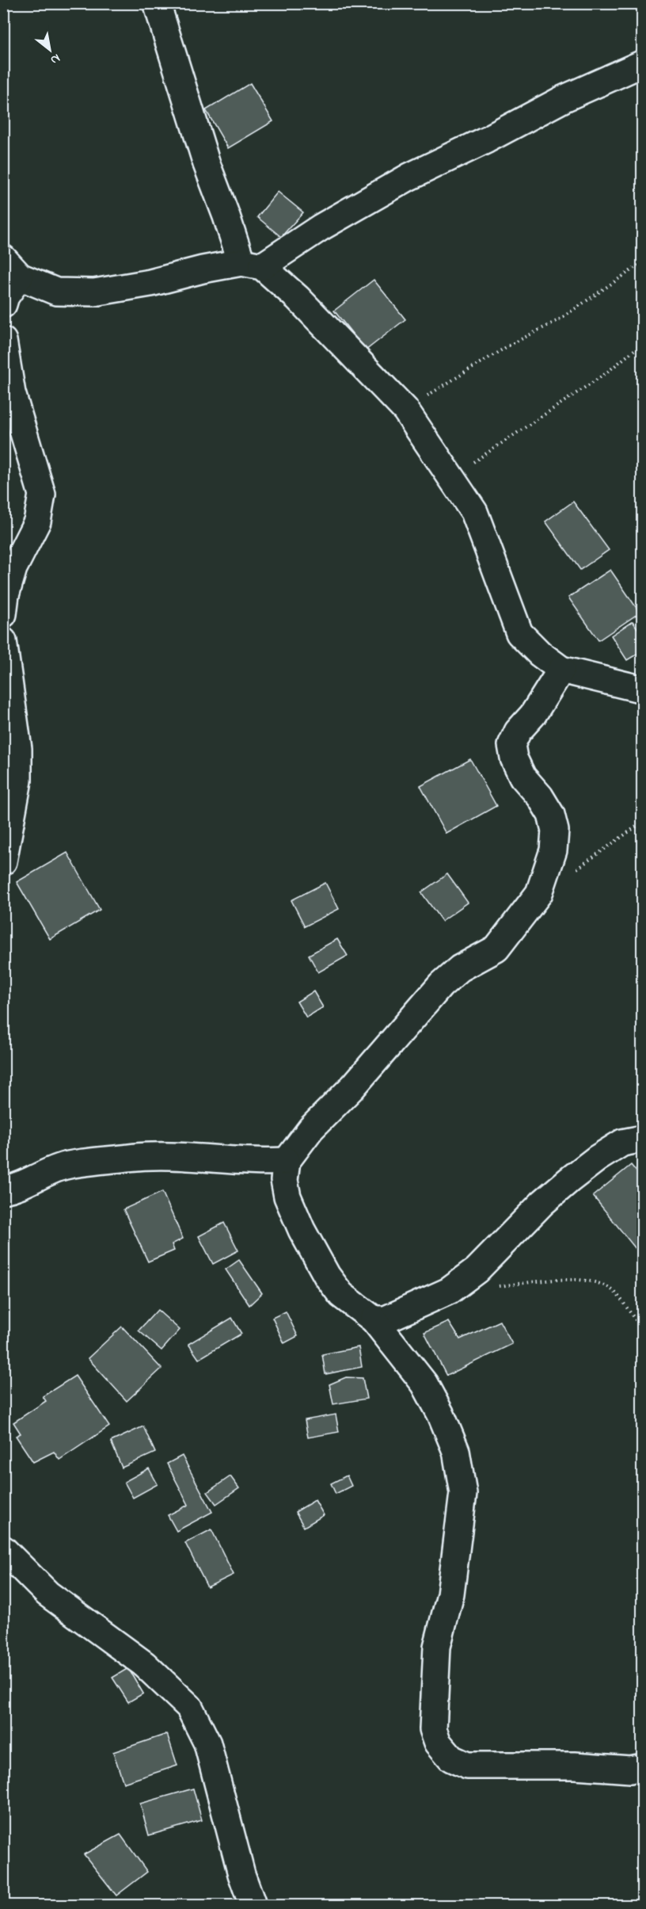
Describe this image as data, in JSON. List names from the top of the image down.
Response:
{
  "north": "bottom right"
}
